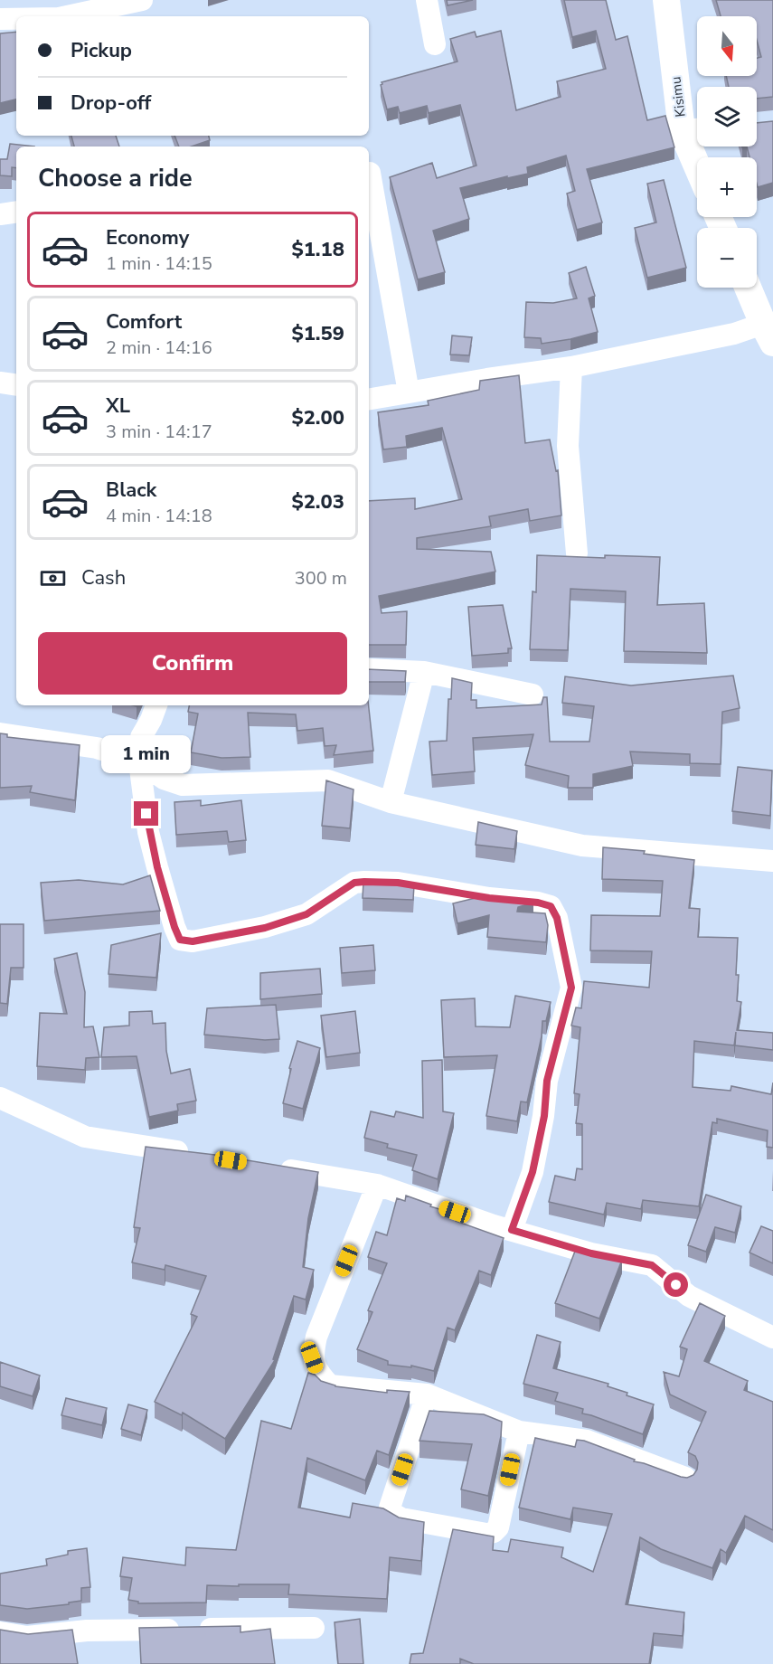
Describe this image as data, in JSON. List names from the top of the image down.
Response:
{
  "streets": {
    "street": ["Kisimu"]
  },
  "north": "bottom",
  "page": {
    "map_buttons": ["+", "−"],
    "banner": ["Pickup", "Drop-off"],
    "heading": "Choose a ride",
    "list": [
      {
        "name": "Economy",
        "note": "1 min · 14:15",
        "value": "$1.18"
      },
      {
        "name": "Comfort",
        "note": "2 min · 14:16",
        "value": "$1.59"
      },
      {
        "name": "XL",
        "note": "3 min · 14:17",
        "value": "$2.00"
      },
      {
        "name": "Black",
        "note": "4 min · 14:18",
        "value": "$2.03"
      }
    ],
    "pay": ["Cash", "300 m"],
    "buttons": "Confirm",
    "bubble": "1 min"
  }
}
